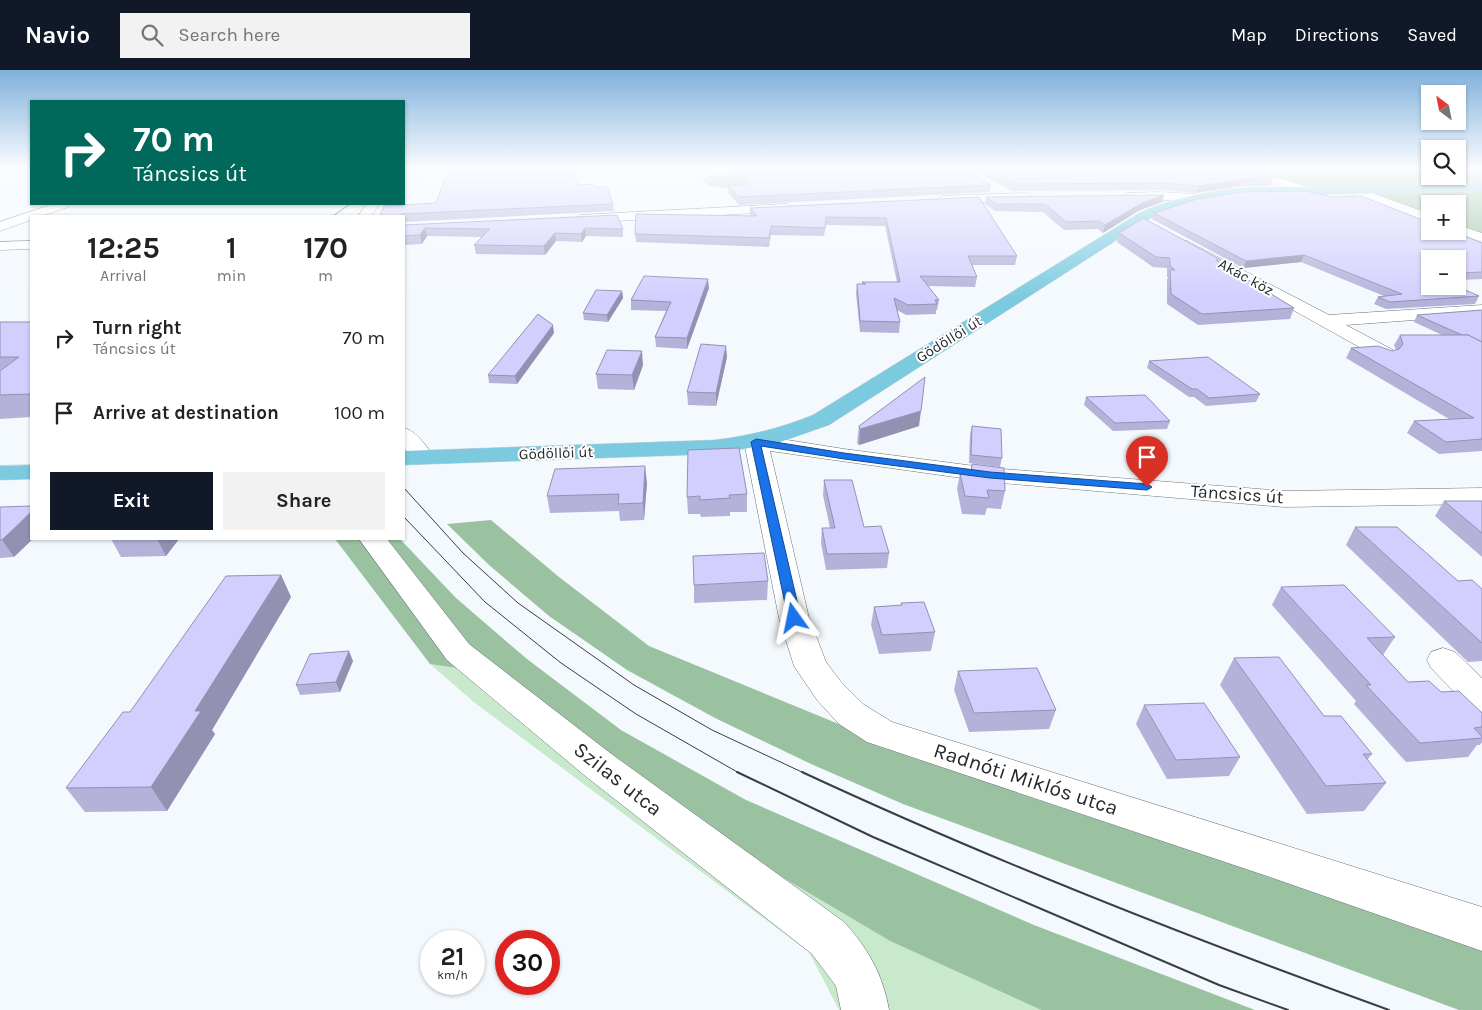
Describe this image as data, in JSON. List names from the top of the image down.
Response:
{
  "streets": {
    "main road": ["Gödöllői út"],
    "street": [
      "Akác köz",
      "Táncsics út",
      "Szilas utca",
      "Radnóti Miklós utca"
    ]
  },
  "crossings": [
    ["Gödöllői út", "Táncsics út"],
    ["Gödöllői út", "Radnóti Miklós utca"],
    ["Táncsics út", "Radnóti Miklós utca"]
  ],
  "north": "top left",
  "page": {
    "header": "Navio",
    "search": "Search here",
    "nav": ["Map", "Directions", "Saved"],
    "map_buttons": ["+", "−"],
    "turn": ["70 m", "Táncsics út"],
    "eta": [
      "12:25",
      "Arrival",
      "1",
      "min",
      "170",
      "m"
    ],
    "list": [
      {
        "name": "Turn right",
        "note": "Táncsics út",
        "value": "70 m"
      },
      {
        "name": "Arrive at destination",
        "value": "100 m"
      }
    ],
    "buttons": ["Exit", "Share"],
    "speed": "21 km/h",
    "limit": "30"
  }
}
